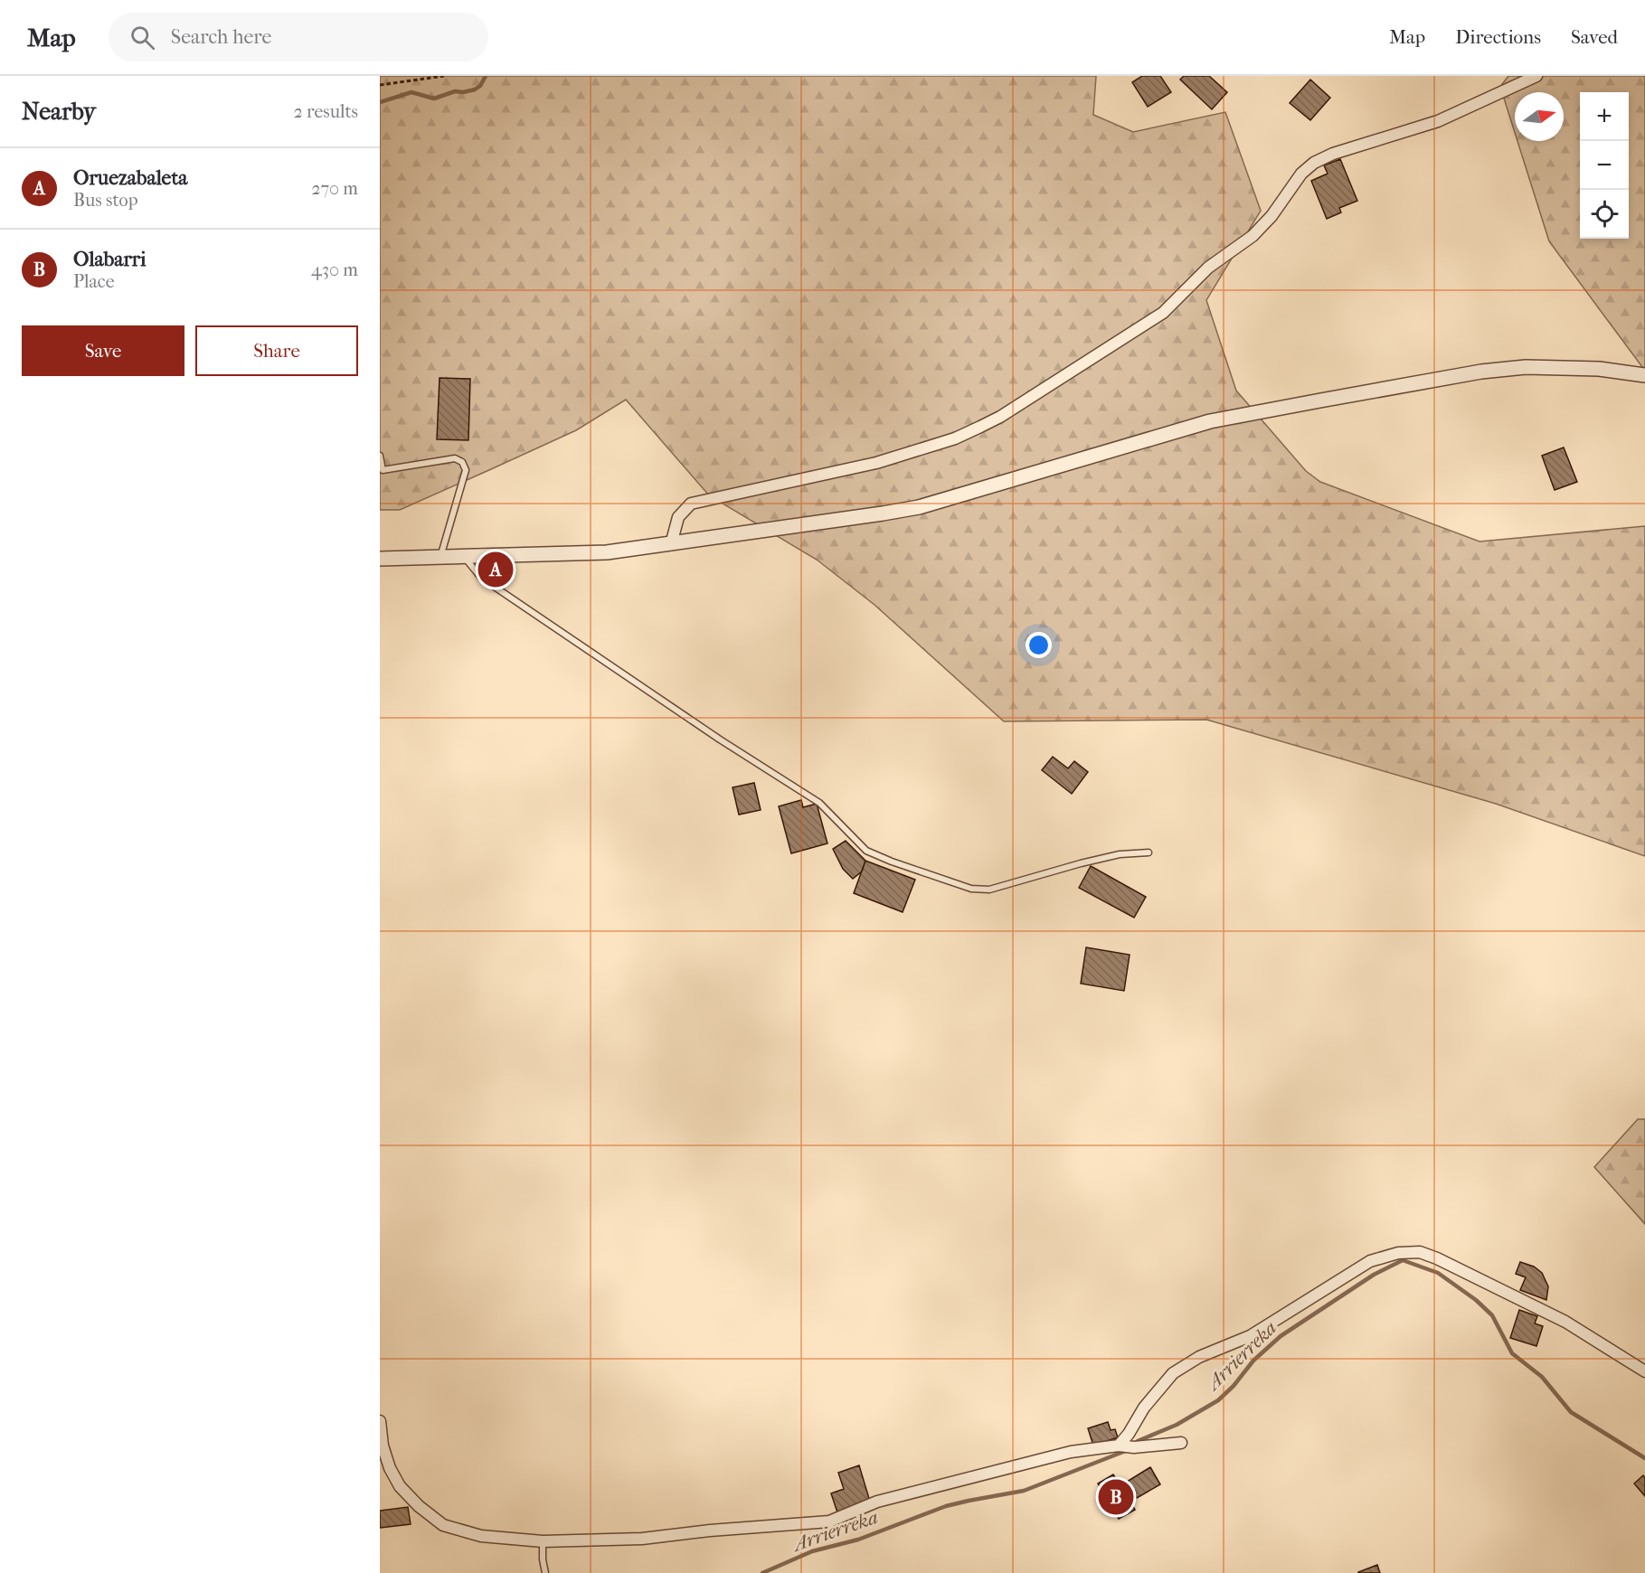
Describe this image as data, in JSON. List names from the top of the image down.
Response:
{
  "water": ["Arrierreka"],
  "north": "right",
  "page": {
    "header": "Map",
    "search": "Search here",
    "nav": ["Map", "Directions", "Saved"],
    "heading": ["Nearby", "2 results"],
    "map_buttons": ["+", "−"],
    "list": [
      {
        "mark": "A",
        "name": "Oruezabaleta",
        "note": "Bus stop",
        "value": "270 m"
      },
      {
        "mark": "B",
        "name": "Olabarri",
        "note": "Place",
        "value": "430 m"
      }
    ],
    "buttons": ["Save", "Share"],
    "pins": ["A", "B"]
  }
}
